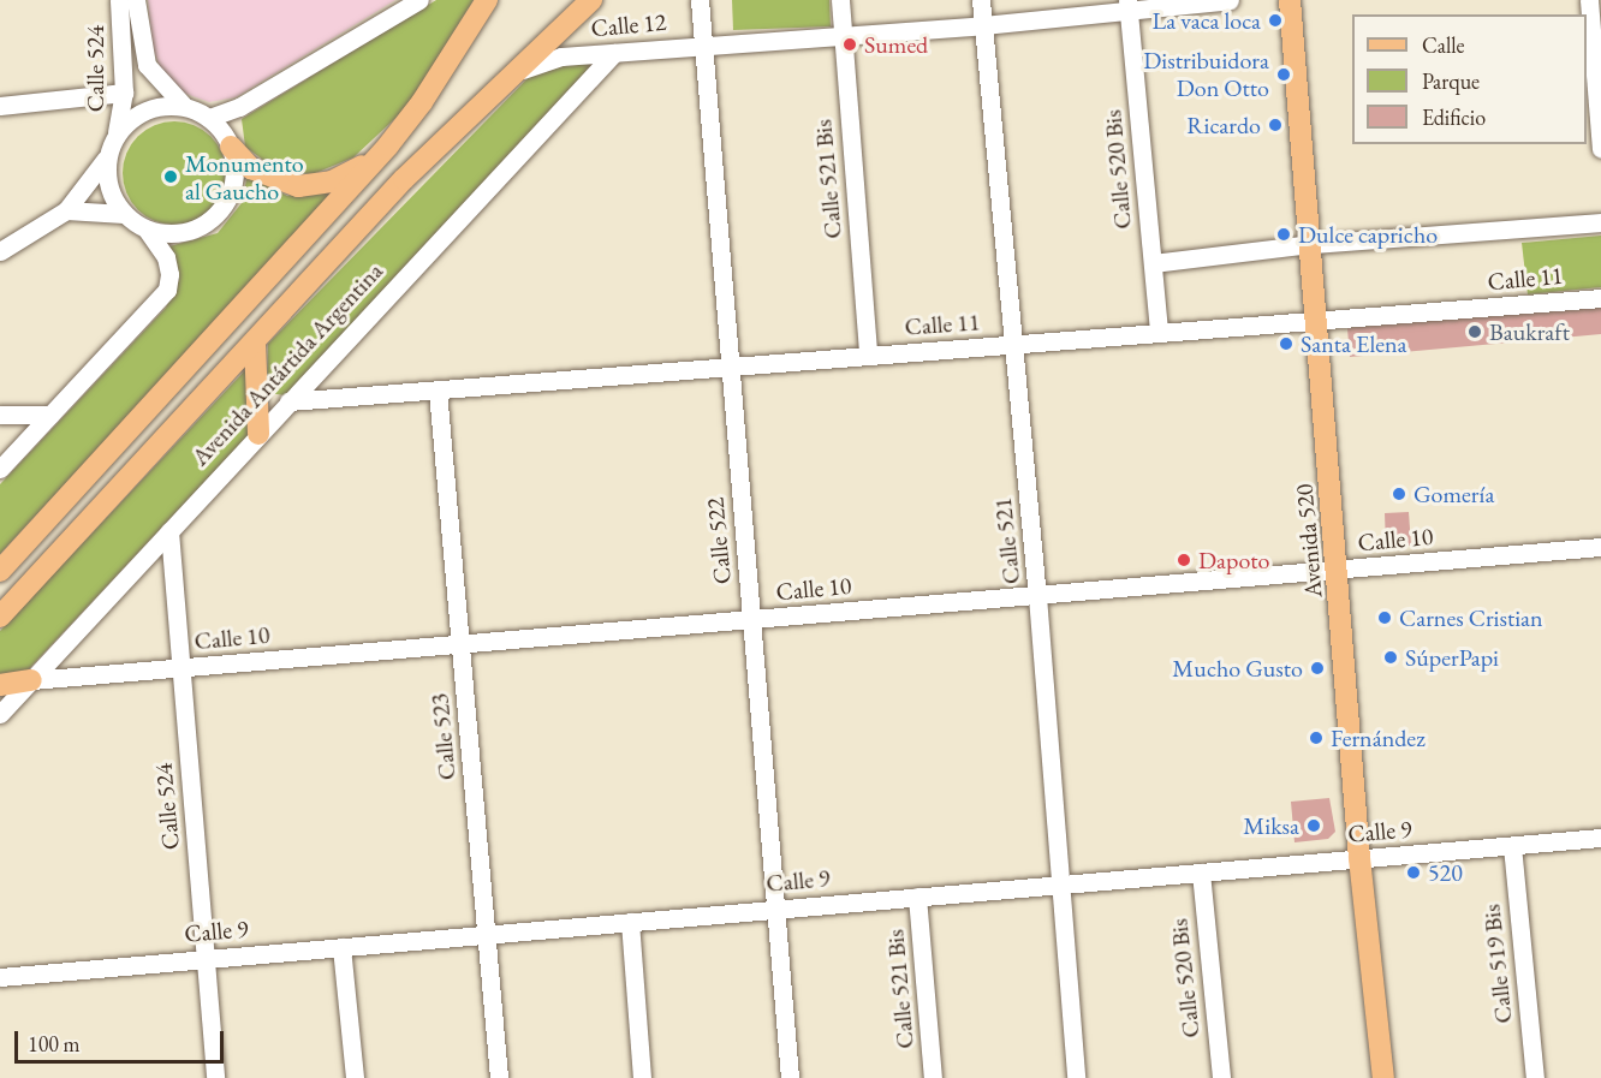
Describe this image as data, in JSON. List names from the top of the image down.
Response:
{
  "streets": {
    "main road": ["Avenida Antártida Argentina", "Avenida 520"],
    "street": [
      "Calle 12",
      "Calle 524",
      "Calle 520 Bis",
      "Calle 521 Bis",
      "Calle 11",
      "Calle 10",
      "Calle 522",
      "Calle 521",
      "Calle 523",
      "Calle 9",
      "Calle 519 Bis"
    ]
  },
  "crossings": [
    ["Calle 12", "Calle 520 Bis"],
    ["Calle 12", "Calle 521 Bis"],
    ["Calle 12", "Avenida Antártida Argentina"],
    ["Calle 12", "Calle 522"],
    ["Calle 12", "Calle 521"],
    ["Calle 524", "Avenida Antártida Argentina"],
    ["Calle 524", "Calle 10"],
    ["Calle 524", "Calle 9"],
    ["Calle 520 Bis", "Calle 11"],
    ["Calle 520 Bis", "Calle 9"],
    ["Calle 521 Bis", "Calle 11"],
    ["Calle 521 Bis", "Calle 9"],
    ["Calle 11", "Avenida Antártida Argentina"],
    ["Calle 11", "Calle 522"],
    ["Calle 11", "Calle 521"],
    ["Calle 11", "Avenida 520"],
    ["Calle 11", "Calle 523"],
    ["Avenida Antártida Argentina", "Calle 10"],
    ["Calle 10", "Calle 522"],
    ["Calle 10", "Calle 521"],
    ["Calle 10", "Avenida 520"],
    ["Calle 10", "Calle 523"],
    ["Calle 522", "Calle 9"],
    ["Calle 521", "Calle 9"],
    ["Avenida 520", "Calle 9"],
    ["Calle 523", "Calle 9"],
    ["Calle 9", "Calle 519 Bis"]
  ],
  "places": [
    "La vaca loca",
    "Sumed",
    "Distribuidora Don Otto",
    "Ricardo",
    "Monumento al Gaucho",
    "Dulce capricho",
    "Baukraft",
    "Santa Elena",
    "Gomería",
    "Dapoto",
    "Carnes Cristian",
    "SúperPapi",
    "Mucho Gusto",
    "Fernández",
    "Miksa",
    "520"
  ],
  "legend": ["Calle", "Parque", "Edificio"],
  "scale_bar": "100 m"
}
